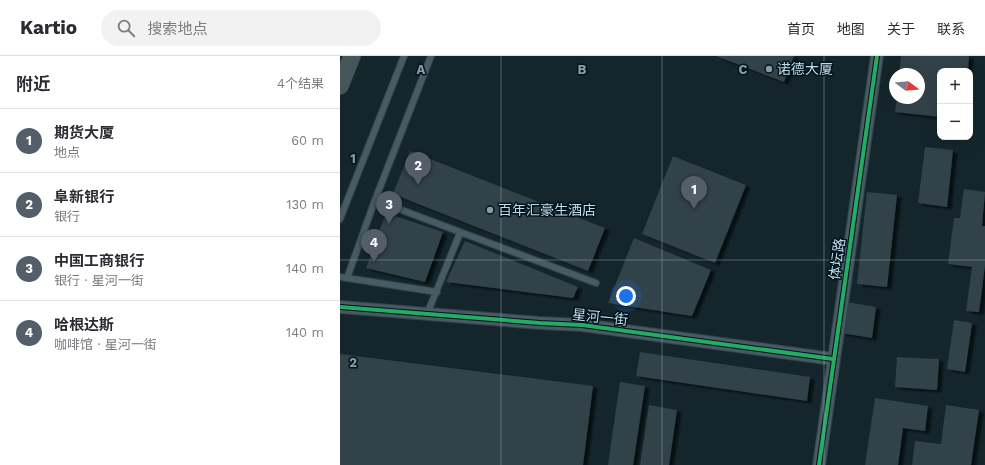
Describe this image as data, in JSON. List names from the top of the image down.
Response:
{
  "streets": {
    "street": ["体坛路", "星河一街"]
  },
  "crossings": [
    ["体坛路", "星河一街"]
  ],
  "places": ["诺德大厦", "百年汇豪生酒店"],
  "north": "right",
  "page": {
    "header": "Kartio",
    "search": "搜索地点",
    "nav": [
      "首页",
      "地图",
      "关于",
      "联系"
    ],
    "heading": ["附近", "4个结果"],
    "map_buttons": ["+", "−"],
    "list": [
      {
        "mark": "1",
        "name": "期货大厦",
        "note": "地点",
        "value": "60 m"
      },
      {
        "mark": "2",
        "name": "阜新银行",
        "note": "银行",
        "value": "130 m"
      },
      {
        "mark": "3",
        "name": "中国工商银行",
        "note": "银行 · 星河一街",
        "value": "140 m"
      },
      {
        "mark": "4",
        "name": "哈根达斯",
        "note": "咖啡馆 · 星河一街",
        "value": "140 m"
      }
    ],
    "pins": [
      "2",
      "1",
      "3",
      "4"
    ]
  },
  "grid": {
    "columns": ["A", "B", "C"],
    "rows": ["1", "2"]
  }
}
